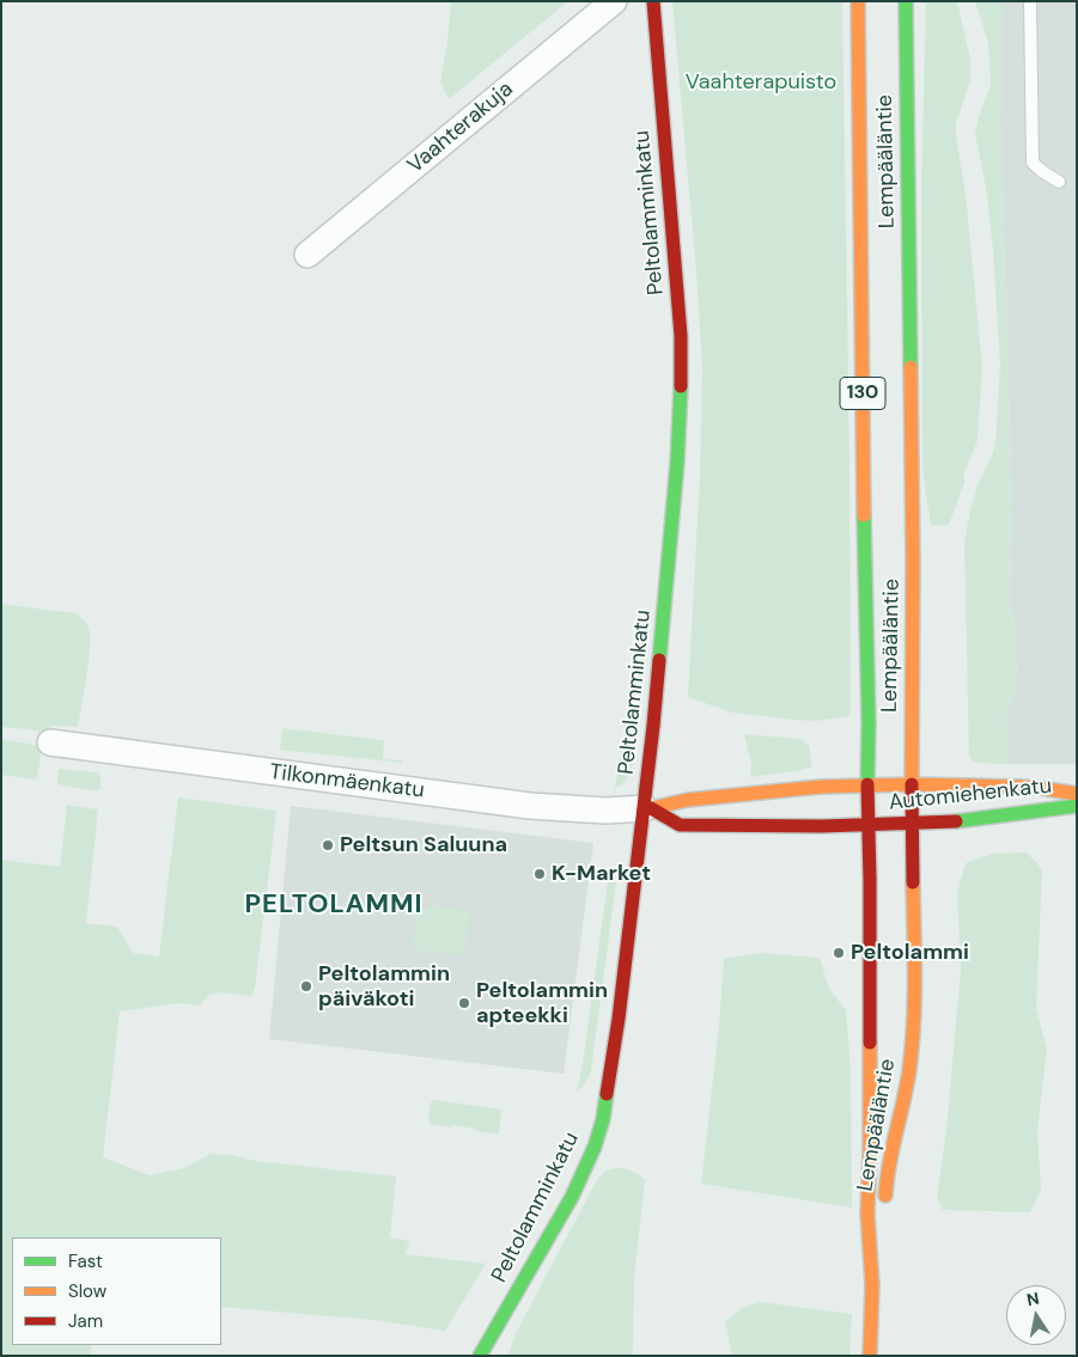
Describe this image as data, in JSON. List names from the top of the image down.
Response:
{
  "streets": {
    "main road": [
      "Lempääläntie",
      "Peltolamminkatu",
      "130",
      "Tilkonmäenkatu",
      "Automiehenkatu"
    ],
    "street": ["Vaahterakuja"]
  },
  "crossings": [
    ["Lempääläntie", "Tilkonmäenkatu"],
    ["Lempääläntie", "Automiehenkatu"],
    ["Peltolamminkatu", "Tilkonmäenkatu"],
    ["Tilkonmäenkatu", "Automiehenkatu"]
  ],
  "districts": ["PELTOLAMMI"],
  "parks": ["Vaahterapuisto"],
  "places": [
    "Peltsun Saluuna",
    "K-Market",
    "Peltolammi",
    "Peltolammin päiväkoti",
    "Peltolammin apteekki"
  ],
  "legend": ["Fast", "Slow", "Jam"],
  "north": "top"
}
